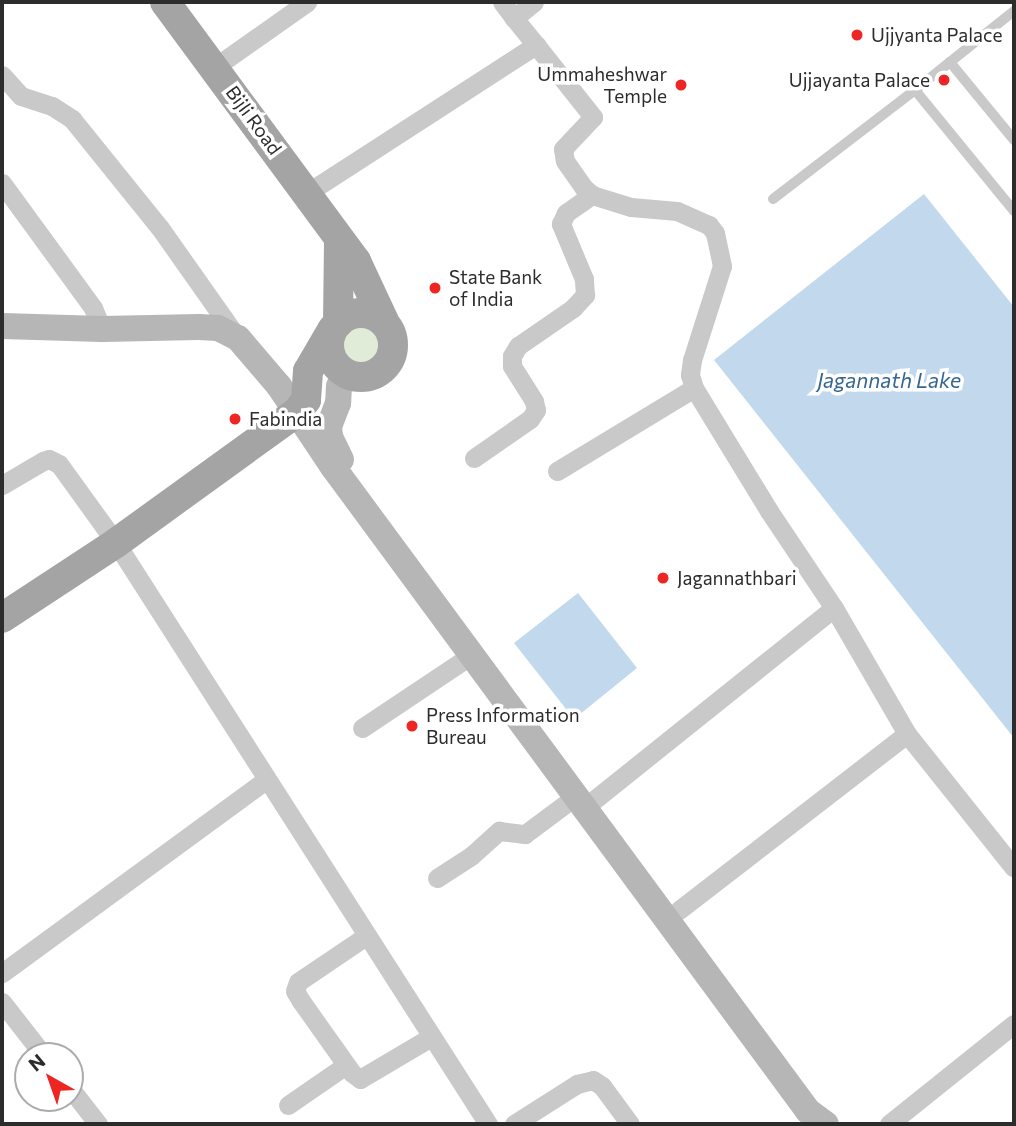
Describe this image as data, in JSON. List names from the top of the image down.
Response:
{
  "streets": {
    "main road": ["Bijli Road"]
  },
  "water": ["Jagannath Lake"],
  "places": [
    "Ujjyanta Palace",
    "Ujjayanta Palace",
    "Ummaheshwar Temple",
    "State Bank of India",
    "Fabindia",
    "Jagannathbari",
    "Press Information Bureau"
  ],
  "north": "top left"
}
